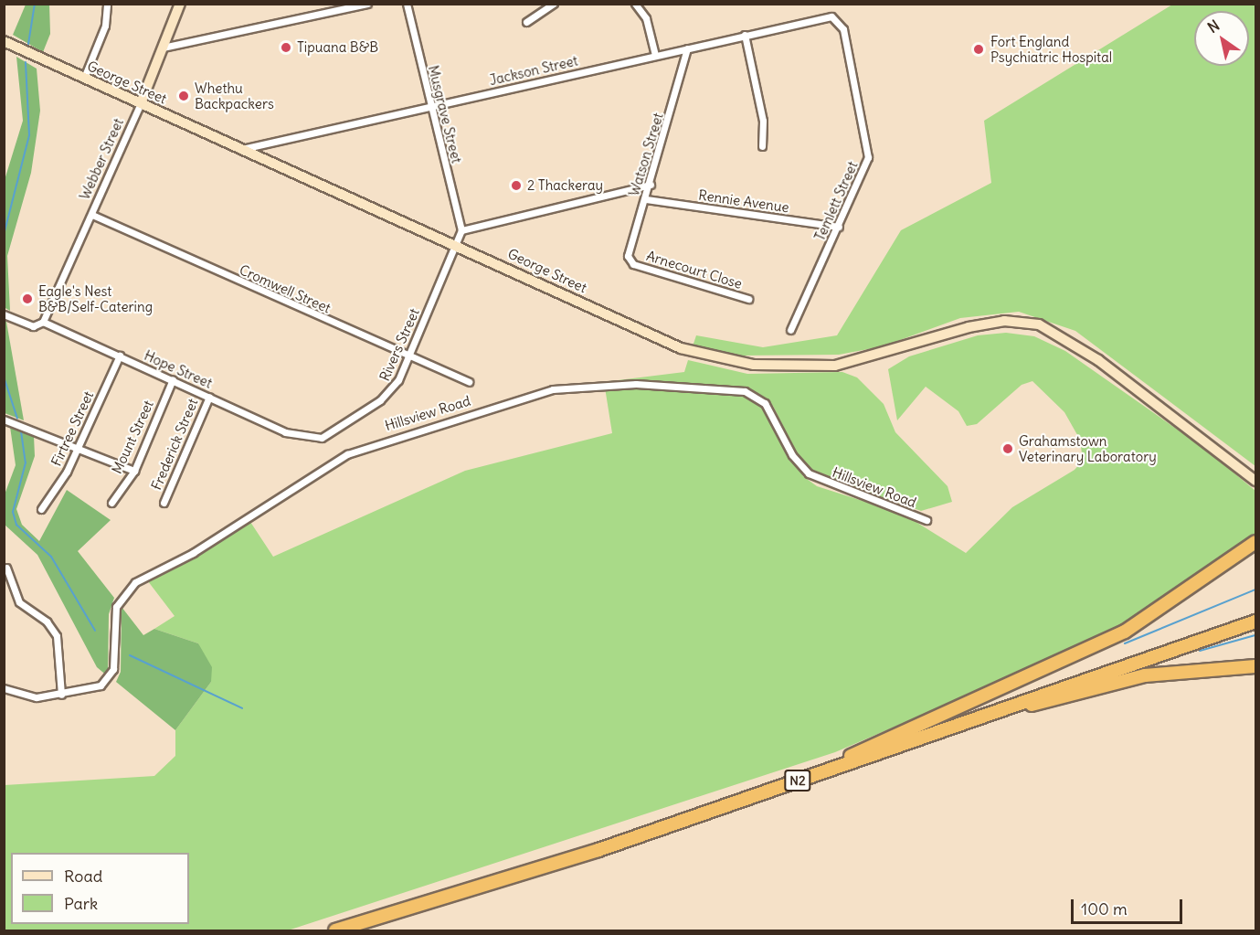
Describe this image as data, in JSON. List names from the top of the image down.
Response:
{
  "streets": {
    "highway": ["N2"],
    "main road": ["George Street", "Webber Street"],
    "street": [
      "Jackson Street",
      "Musgrave Street",
      "Watson Street",
      "Rennie Avenue",
      "Temlett Street",
      "Arnecourt Close",
      "Cromwell Street",
      "Rivers Street",
      "Hope Street",
      "Hillsview Road",
      "Firtree Street",
      "Mount Street",
      "Frederick Street"
    ]
  },
  "crossings": [
    ["Jackson Street", "George Street"],
    ["Jackson Street", "Musgrave Street"],
    ["Jackson Street", "Watson Street"],
    ["Jackson Street", "Temlett Street"],
    ["George Street", "Webber Street"],
    ["George Street", "Rivers Street"],
    ["Musgrave Street", "Rivers Street"],
    ["Watson Street", "Rennie Avenue"],
    ["Watson Street", "Arnecourt Close"],
    ["Webber Street", "Cromwell Street"],
    ["Webber Street", "Hope Street"],
    ["Rennie Avenue", "Temlett Street"],
    ["Cromwell Street", "Rivers Street"],
    ["Rivers Street", "Hope Street"],
    ["Hope Street", "Firtree Street"],
    ["Hope Street", "Mount Street"],
    ["Hope Street", "Frederick Street"]
  ],
  "places": [
    "Tipuana B&B",
    "Fort England Psychiatric Hospital",
    "Whethu Backpackers",
    "2 Thackeray",
    "Eagle's Nest B&B/Self-Catering",
    "Grahamstown Veterinary Laboratory"
  ],
  "legend": ["Road", "Park"],
  "scale_bar": "100 m",
  "north": "top left"
}
